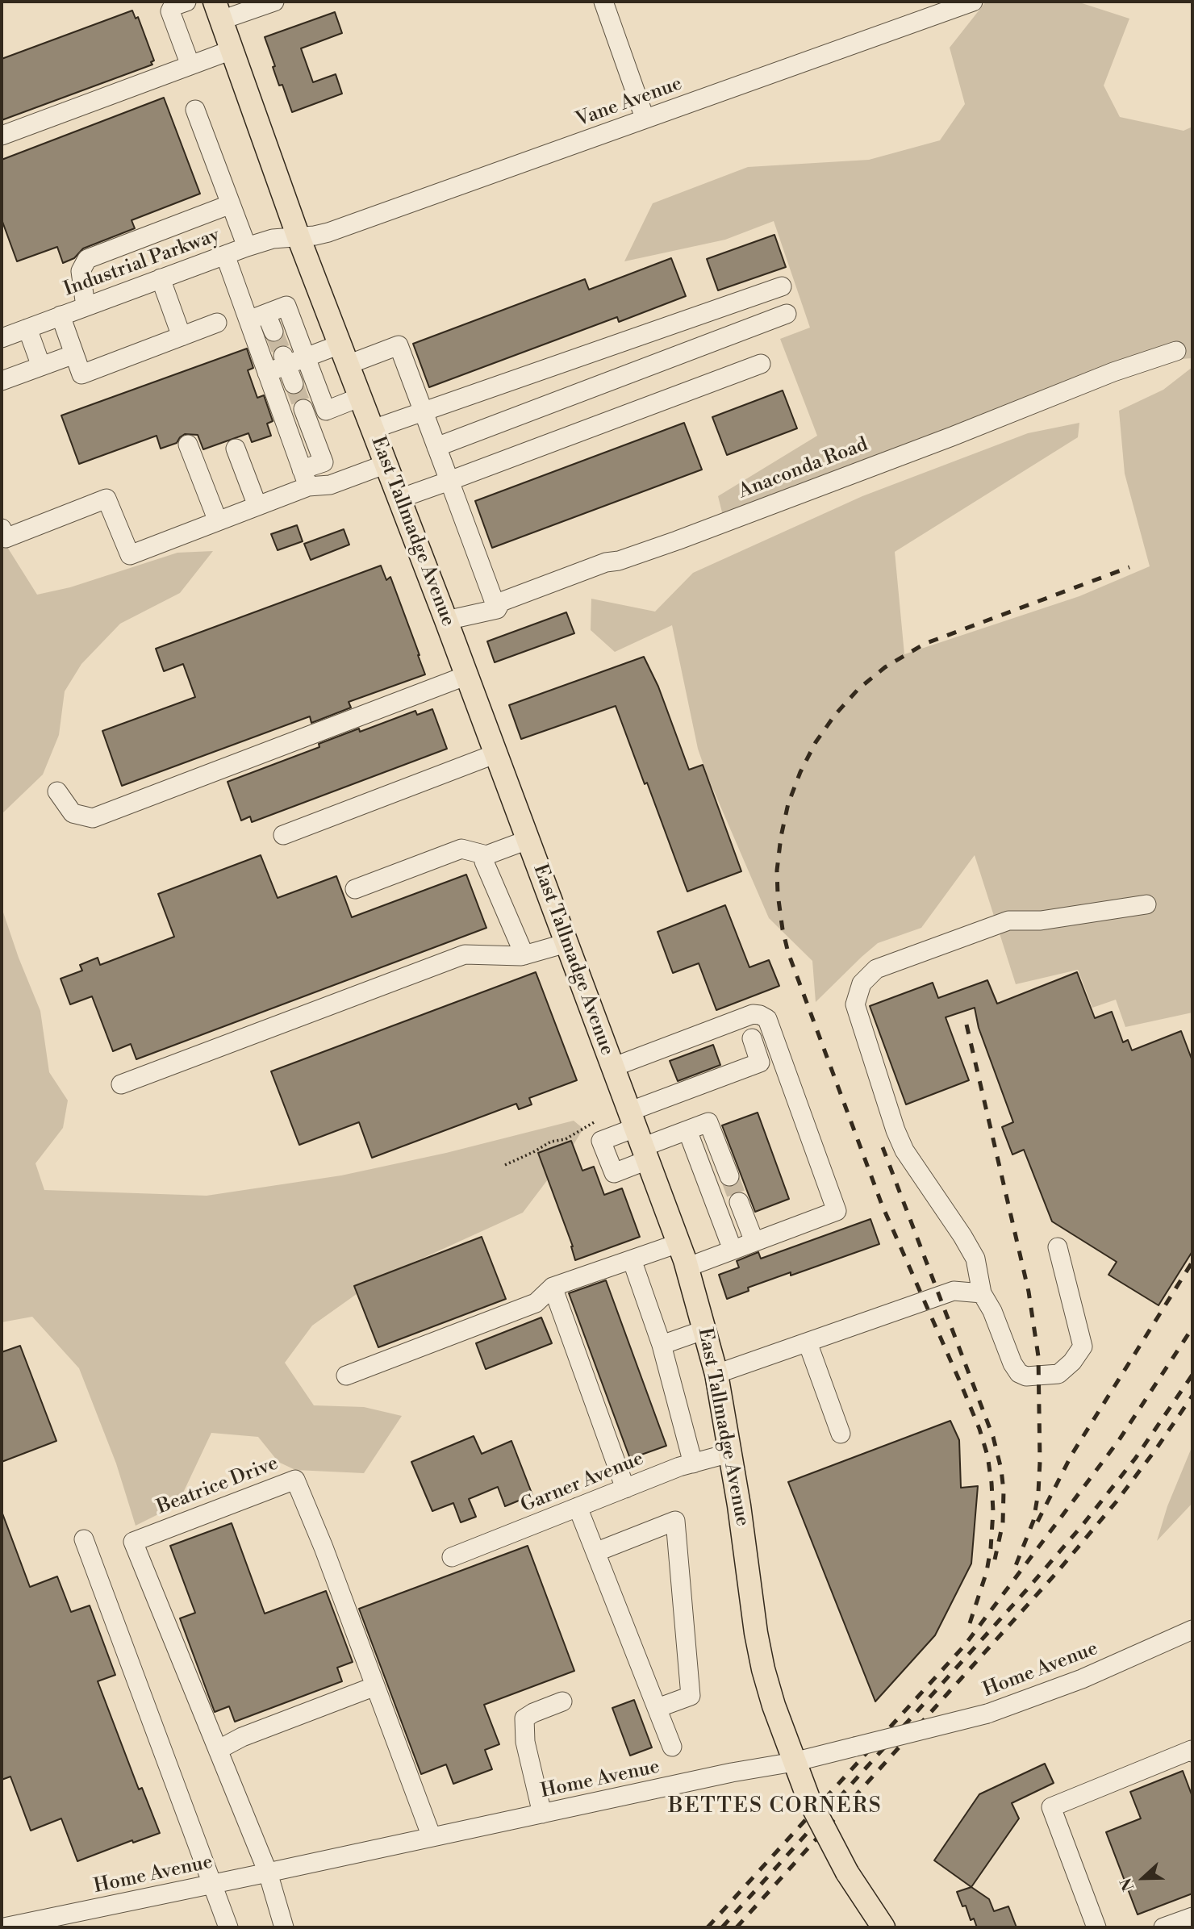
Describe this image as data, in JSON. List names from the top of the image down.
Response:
{
  "streets": {
    "main road": ["East Tallmadge Avenue"],
    "street": [
      "Vane Avenue",
      "Industrial Parkway",
      "Anaconda Road",
      "Garner Avenue",
      "Beatrice Drive",
      "Home Avenue"
    ]
  },
  "crossings": [
    ["Vane Avenue", "Industrial Parkway"],
    ["Vane Avenue", "East Tallmadge Avenue"],
    ["Industrial Parkway", "East Tallmadge Avenue"],
    ["Anaconda Road", "East Tallmadge Avenue"],
    ["East Tallmadge Avenue", "Garner Avenue"],
    ["East Tallmadge Avenue", "Home Avenue"],
    ["Beatrice Drive", "Home Avenue"]
  ],
  "districts": ["BETTES CORNERS"],
  "north": "left"
}
